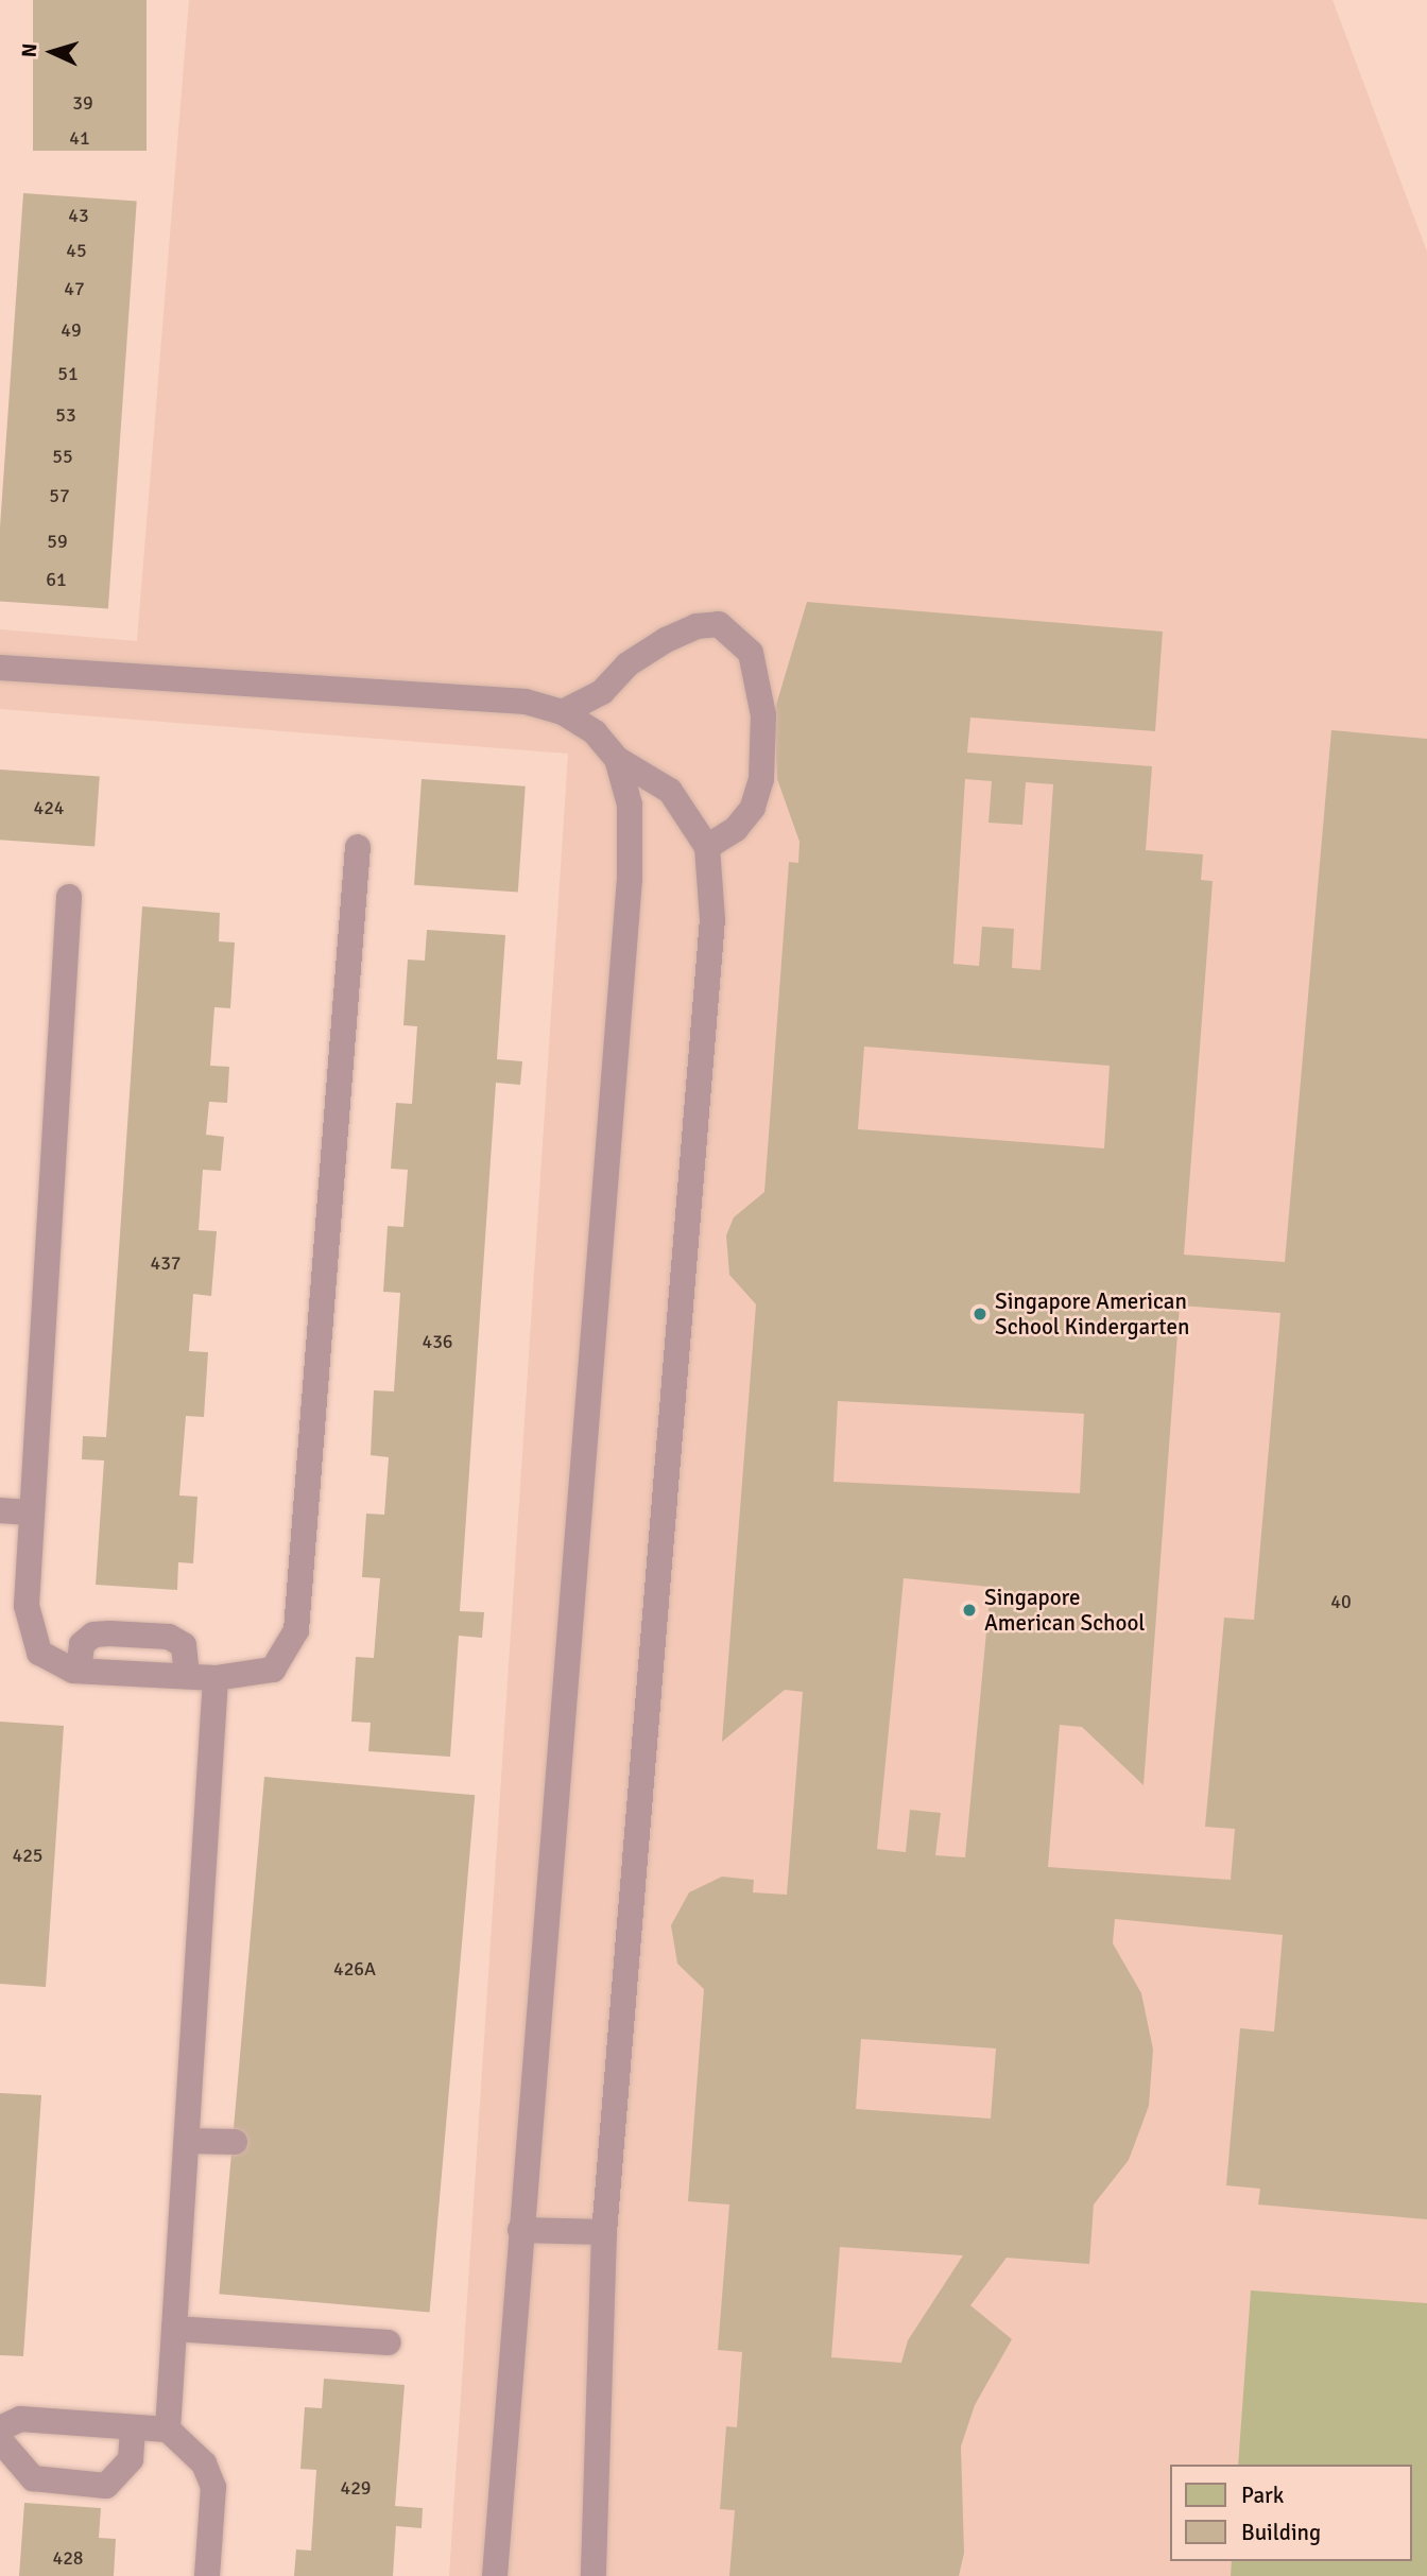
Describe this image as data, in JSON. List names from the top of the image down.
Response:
{
  "places": ["Singapore American School Kindergarten", "Singapore American School"],
  "house_numbers": [
    "39",
    "41",
    "43",
    "45",
    "47",
    "49",
    "51",
    "53",
    "55",
    "57",
    "59",
    "61",
    "424",
    "437",
    "436",
    "40",
    "425",
    "426A",
    "429",
    "428"
  ],
  "legend": ["Park", "Building"],
  "north": "left"
}
